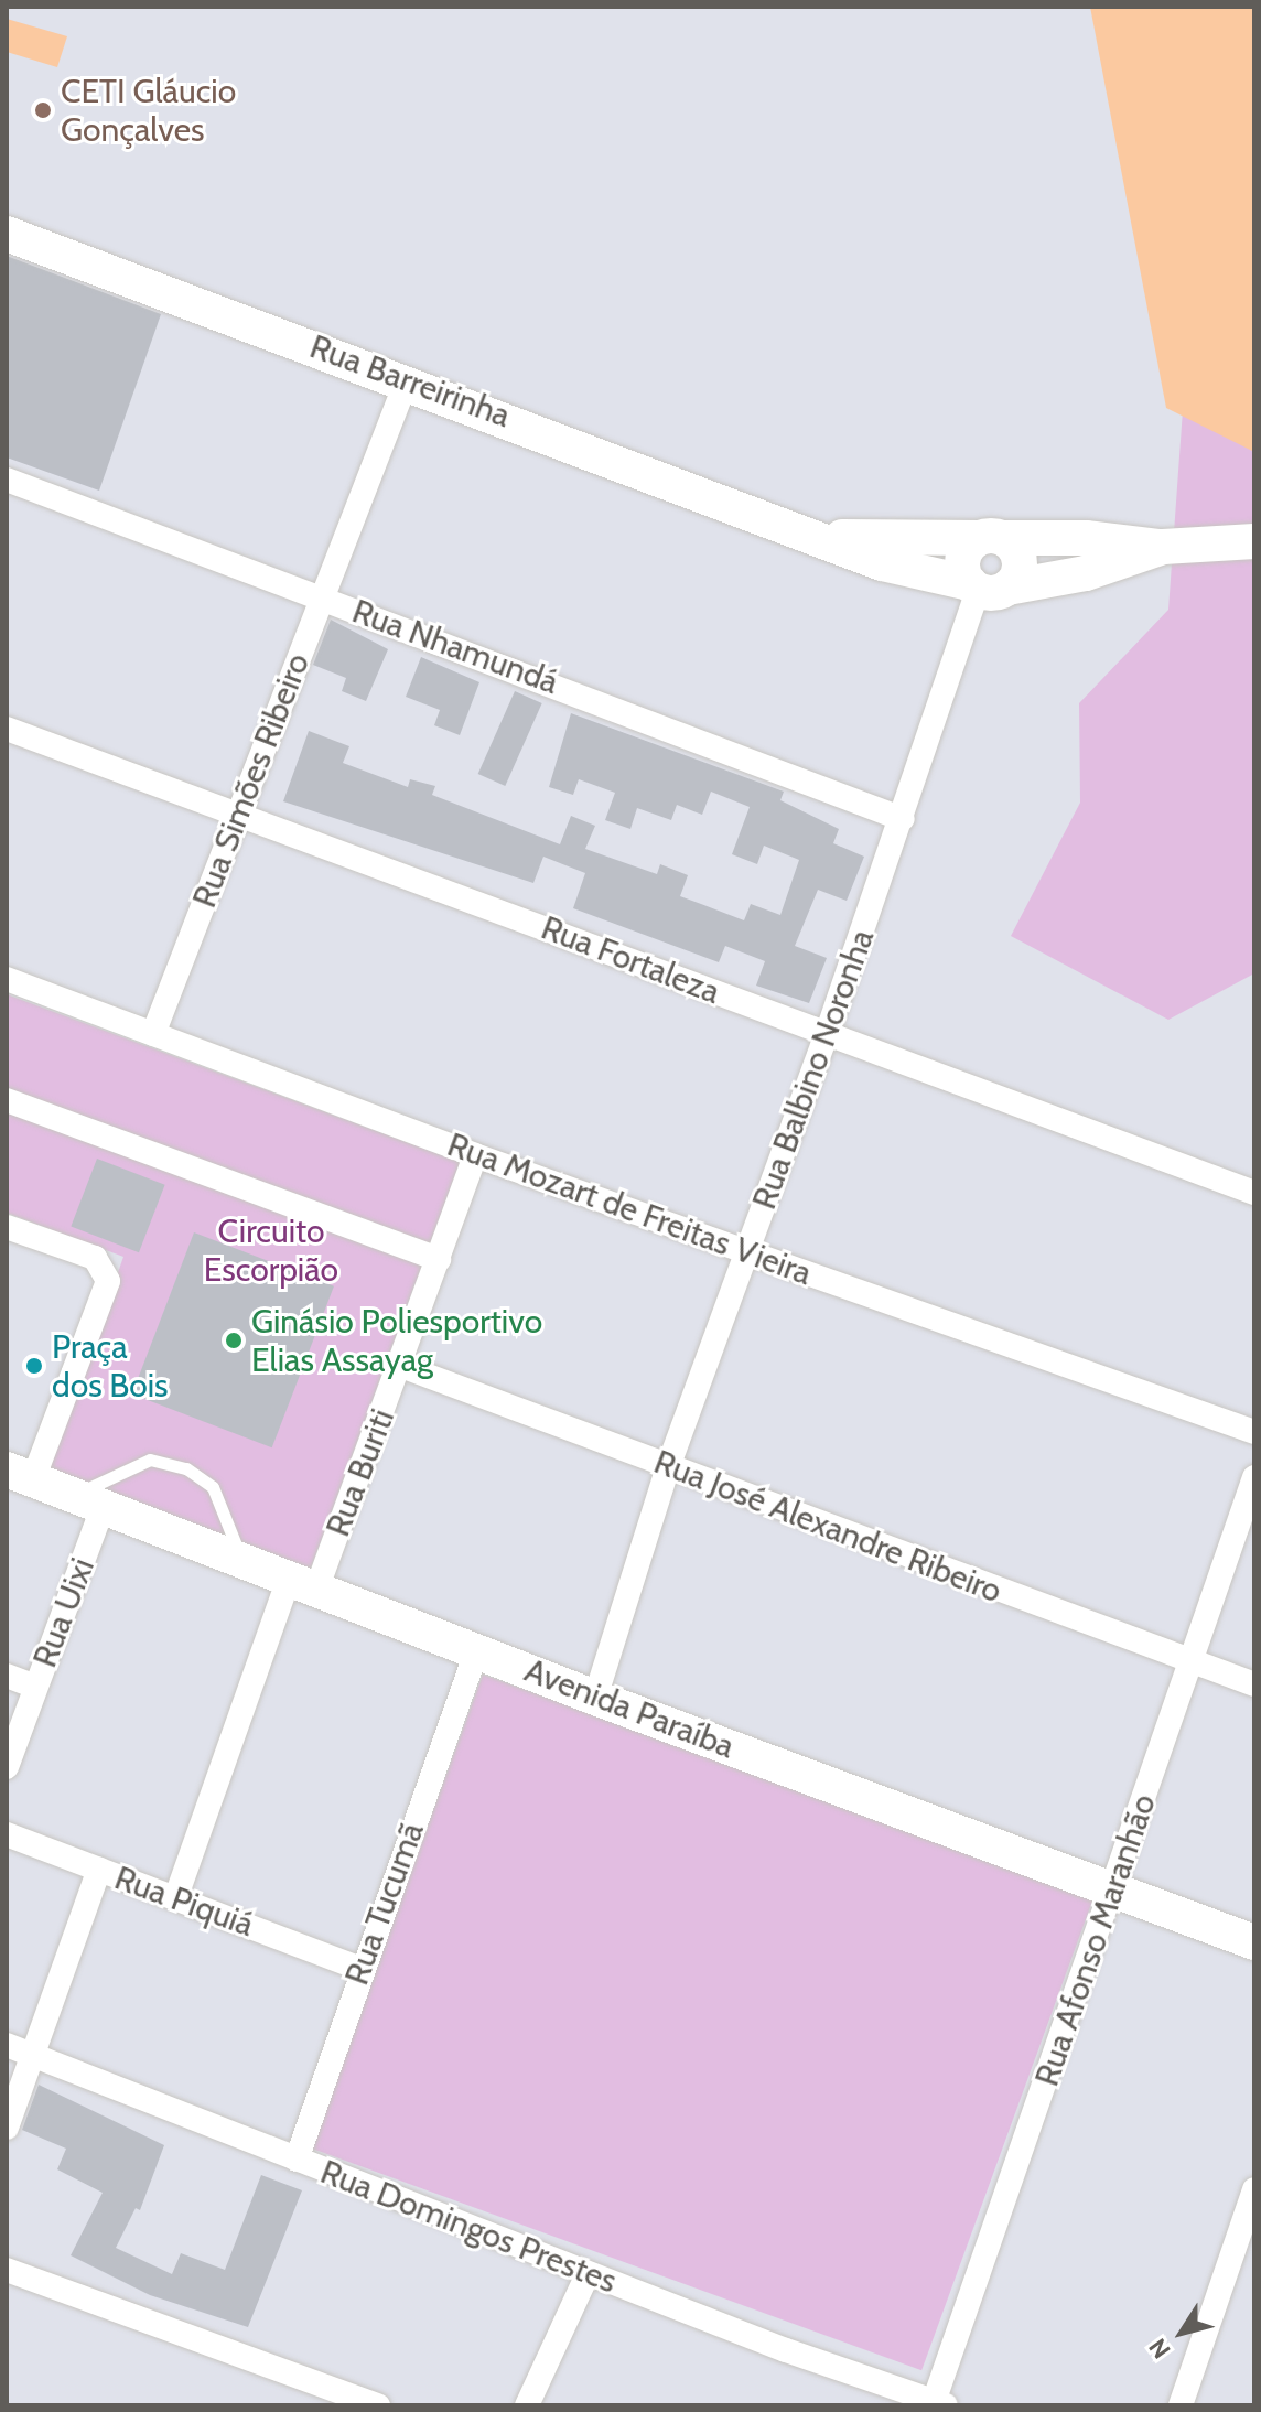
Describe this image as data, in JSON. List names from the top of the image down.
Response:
{
  "streets": {
    "street": [
      "Rua Barreirinha",
      "Rua Nhamundá",
      "Rua Simões Ribeiro",
      "Rua Fortaleza",
      "Rua Balbino Noronha",
      "Rua Mozart de Freitas Vieira",
      "Rua Buriti",
      "Rua José Alexandre Ribeiro",
      "Rua Uixi",
      "Avenida Paraíba",
      "Rua Piquiá",
      "Rua Tucumã",
      "Rua Afonso Maranhão",
      "Rua Domingos Prestes"
    ]
  },
  "crossings": [
    ["Rua Barreirinha", "Rua Simões Ribeiro"],
    ["Rua Barreirinha", "Rua Balbino Noronha"],
    ["Rua Nhamundá", "Rua Simões Ribeiro"],
    ["Rua Nhamundá", "Rua Balbino Noronha"],
    ["Rua Simões Ribeiro", "Rua Fortaleza"],
    ["Rua Simões Ribeiro", "Rua Mozart de Freitas Vieira"],
    ["Rua Fortaleza", "Rua Balbino Noronha"],
    ["Rua Balbino Noronha", "Rua Mozart de Freitas Vieira"],
    ["Rua Balbino Noronha", "Rua José Alexandre Ribeiro"],
    ["Rua Balbino Noronha", "Avenida Paraíba"],
    ["Rua Mozart de Freitas Vieira", "Rua Buriti"],
    ["Rua Buriti", "Rua José Alexandre Ribeiro"],
    ["Rua Buriti", "Avenida Paraíba"],
    ["Rua Buriti", "Rua Piquiá"],
    ["Rua José Alexandre Ribeiro", "Rua Afonso Maranhão"],
    ["Rua Uixi", "Avenida Paraíba"],
    ["Avenida Paraíba", "Rua Tucumã"],
    ["Avenida Paraíba", "Rua Afonso Maranhão"],
    ["Rua Piquiá", "Rua Tucumã"],
    ["Rua Tucumã", "Rua Domingos Prestes"],
    ["Rua Afonso Maranhão", "Rua Domingos Prestes"]
  ],
  "parks": ["Circuito Escorpião"],
  "places": ["CETI Gláucio Gonçalves", "Ginásio Poliesportivo Elias Assayag", "Praça dos Bois"],
  "north": "bottom left"
}
